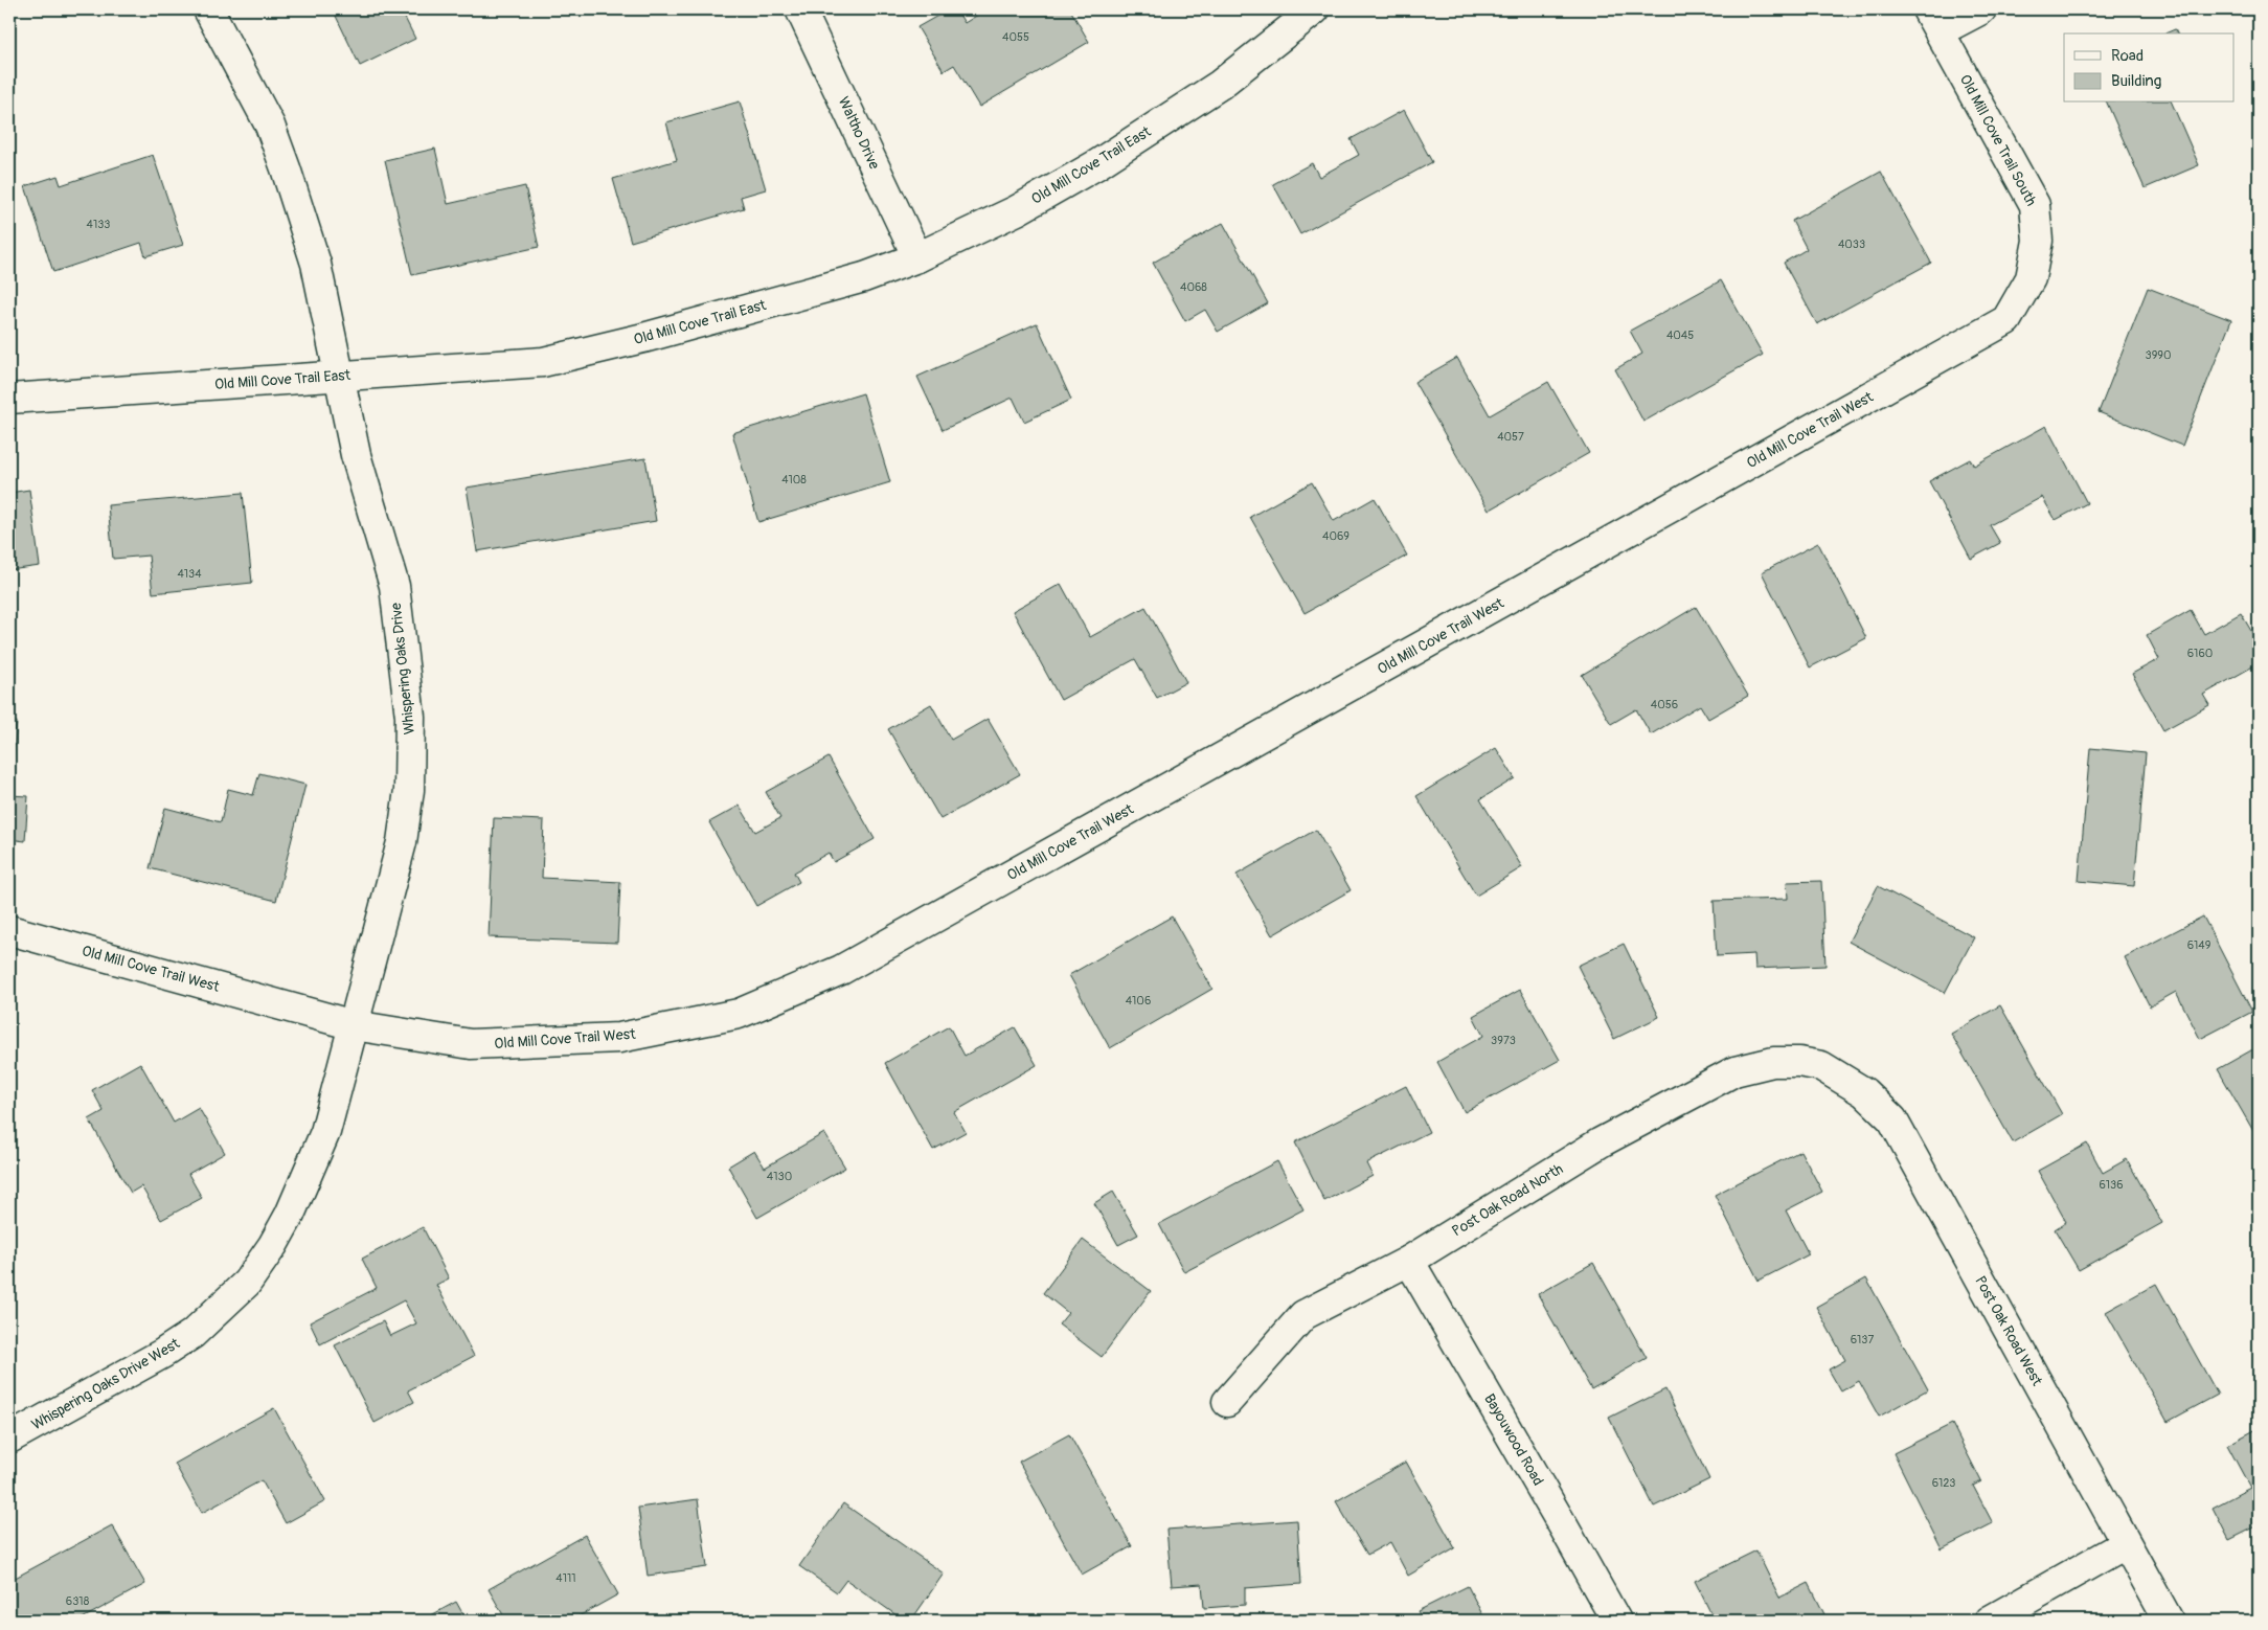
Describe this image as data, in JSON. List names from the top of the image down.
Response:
{
  "streets": {
    "street": [
      "Waltho Drive",
      "Old Mill Cove Trail South",
      "Old Mill Cove Trail East",
      "Old Mill Cove Trail West",
      "Whispering Oaks Drive",
      "Post Oak Road North",
      "Post Oak Road West",
      "Whispering Oaks Drive West",
      "Bayouwood Road"
    ]
  },
  "crossings": [
    ["Waltho Drive", "Old Mill Cove Trail East"],
    ["Old Mill Cove Trail South", "Old Mill Cove Trail West"],
    ["Old Mill Cove Trail East", "Whispering Oaks Drive"],
    ["Old Mill Cove Trail West", "Whispering Oaks Drive"],
    ["Old Mill Cove Trail West", "Whispering Oaks Drive West"],
    ["Whispering Oaks Drive", "Whispering Oaks Drive West"],
    ["Post Oak Road North", "Post Oak Road West"],
    ["Post Oak Road North", "Bayouwood Road"]
  ],
  "house_numbers": [
    "4055",
    "4133",
    "4033",
    "4068",
    "4045",
    "3990",
    "4057",
    "4108",
    "4069",
    "4134",
    "6160",
    "4056",
    "6149",
    "4106",
    "3973",
    "4130",
    "6136",
    "6137",
    "6123",
    "4111",
    "6318"
  ],
  "legend": ["Road", "Building"]
}
